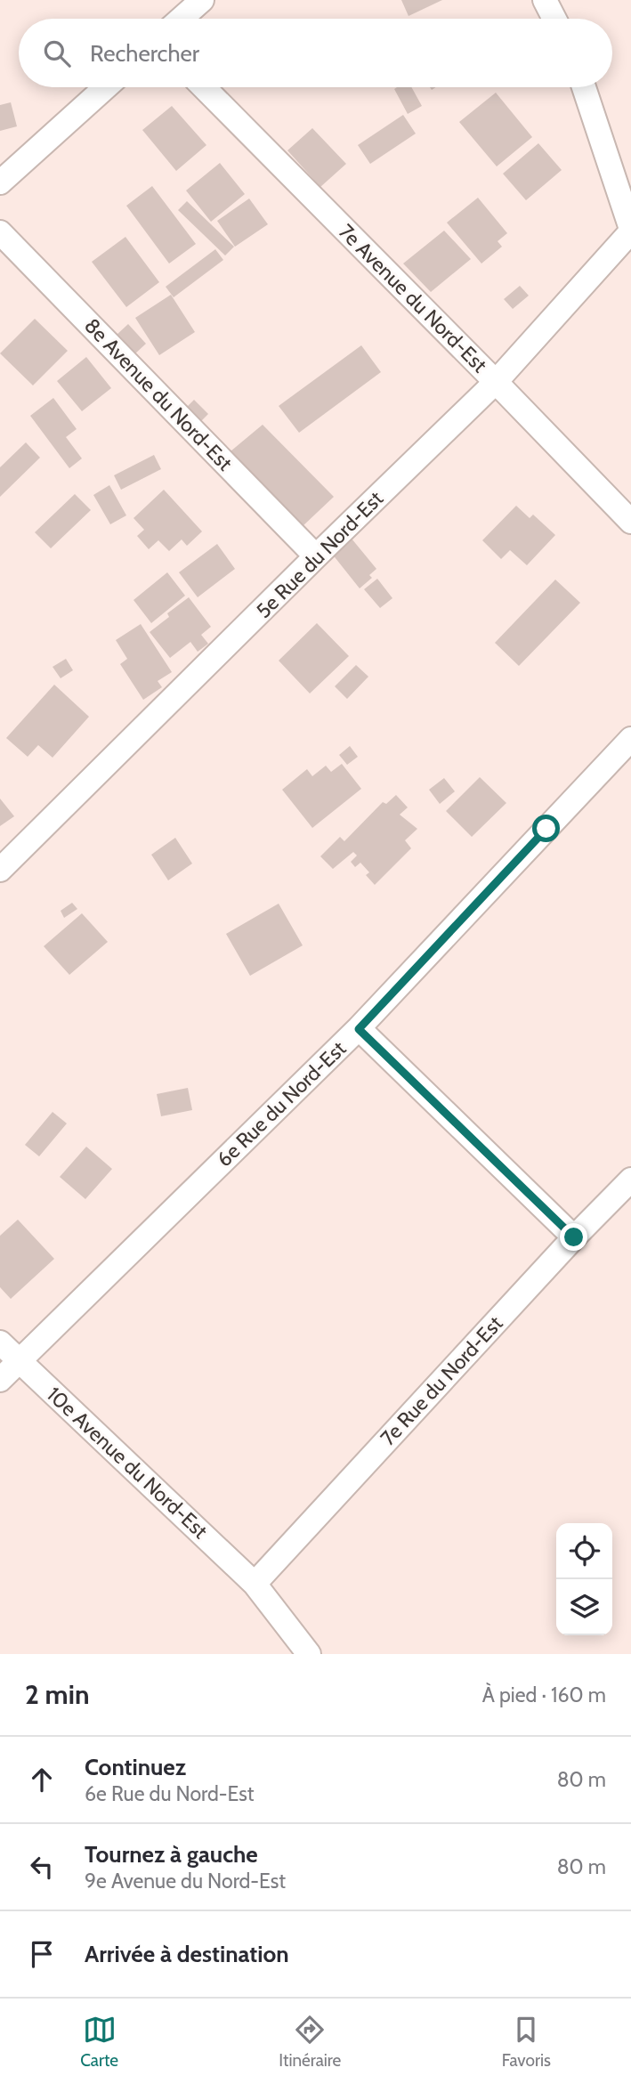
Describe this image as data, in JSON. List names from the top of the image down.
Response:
{
  "streets": {
    "street": [
      "7e Avenue du Nord-Est",
      "8e Avenue du Nord-Est",
      "5e Rue du Nord-Est",
      "6e Rue du Nord-Est",
      "7e Rue du Nord-Est",
      "10e Avenue du Nord-Est"
    ]
  },
  "crossings": [
    ["7e Avenue du Nord-Est", "5e Rue du Nord-Est"],
    ["8e Avenue du Nord-Est", "5e Rue du Nord-Est"],
    ["6e Rue du Nord-Est", "10e Avenue du Nord-Est"],
    ["7e Rue du Nord-Est", "10e Avenue du Nord-Est"]
  ],
  "page": {
    "search": "Rechercher",
    "heading": ["2 min", "À pied · 160 m"],
    "list": [
      ["Continuez", "6e Rue du Nord-Est", "80 m"],
      ["Tournez à gauche", "9e Avenue du Nord-Est", "80 m"],
      "Arrivée à destination"
    ],
    "nav": ["Carte", "Itinéraire", "Favoris"]
  }
}
